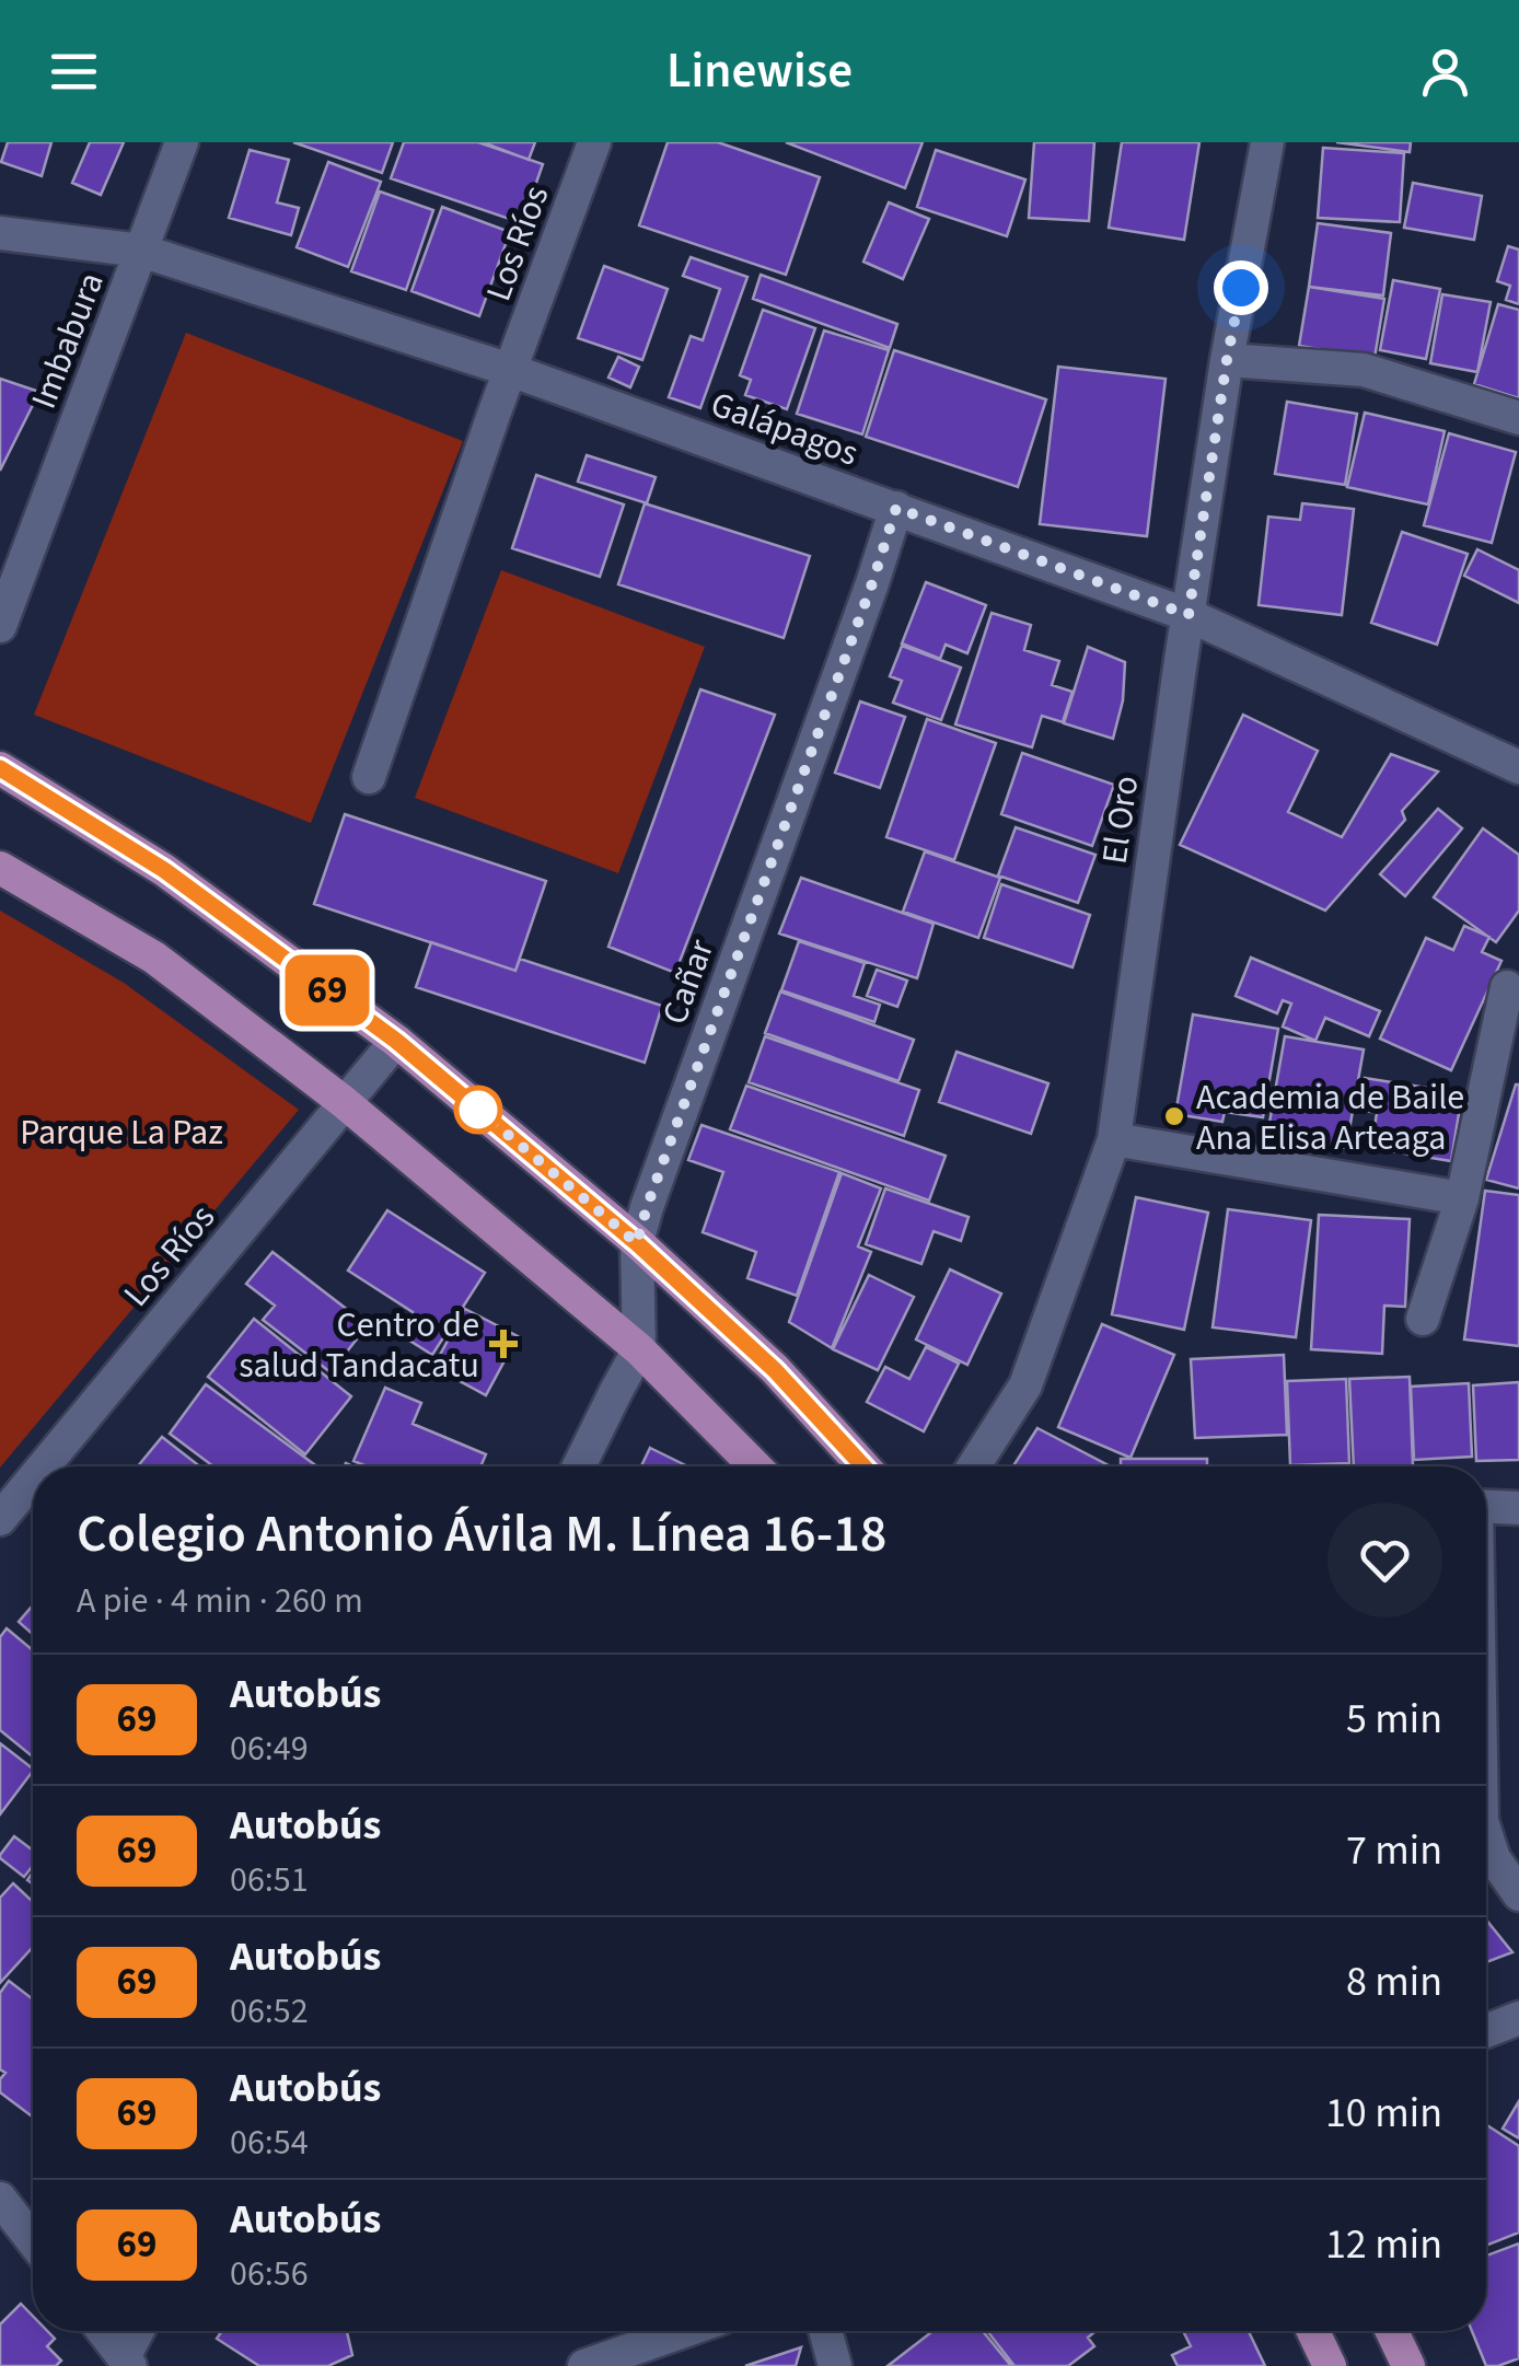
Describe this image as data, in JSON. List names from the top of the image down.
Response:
{
  "streets": {
    "street": [
      "Los Ríos",
      "Imbabura",
      "Galápagos",
      "El Oro",
      "Cañar"
    ]
  },
  "crossings": [
    ["Los Ríos", "Galápagos"],
    ["Imbabura", "Galápagos"],
    ["Galápagos", "El Oro"],
    ["Galápagos", "Cañar"]
  ],
  "parks": ["Parque La Paz"],
  "places": {
    "other": ["Academia de Baile Ana Elisa Arteaga"],
    "health": ["Centro de salud Tandacatu"]
  },
  "lines": ["bus line 69"],
  "page": {
    "header": "Linewise",
    "on_map": "69",
    "heading": ["Colegio Antonio Ávila M. Línea 16-18", "A pie · 4 min · 260 m"],
    "list": [
      {
        "mark": "69",
        "name": "Autobús",
        "note": "06:49",
        "value": "5 min"
      },
      {
        "mark": "69",
        "name": "Autobús",
        "note": "06:51",
        "value": "7 min"
      },
      {
        "mark": "69",
        "name": "Autobús",
        "note": "06:52",
        "value": "8 min"
      },
      {
        "mark": "69",
        "name": "Autobús",
        "note": "06:54",
        "value": "10 min"
      },
      {
        "mark": "69",
        "name": "Autobús",
        "note": "06:56",
        "value": "12 min"
      }
    ]
  }
}
